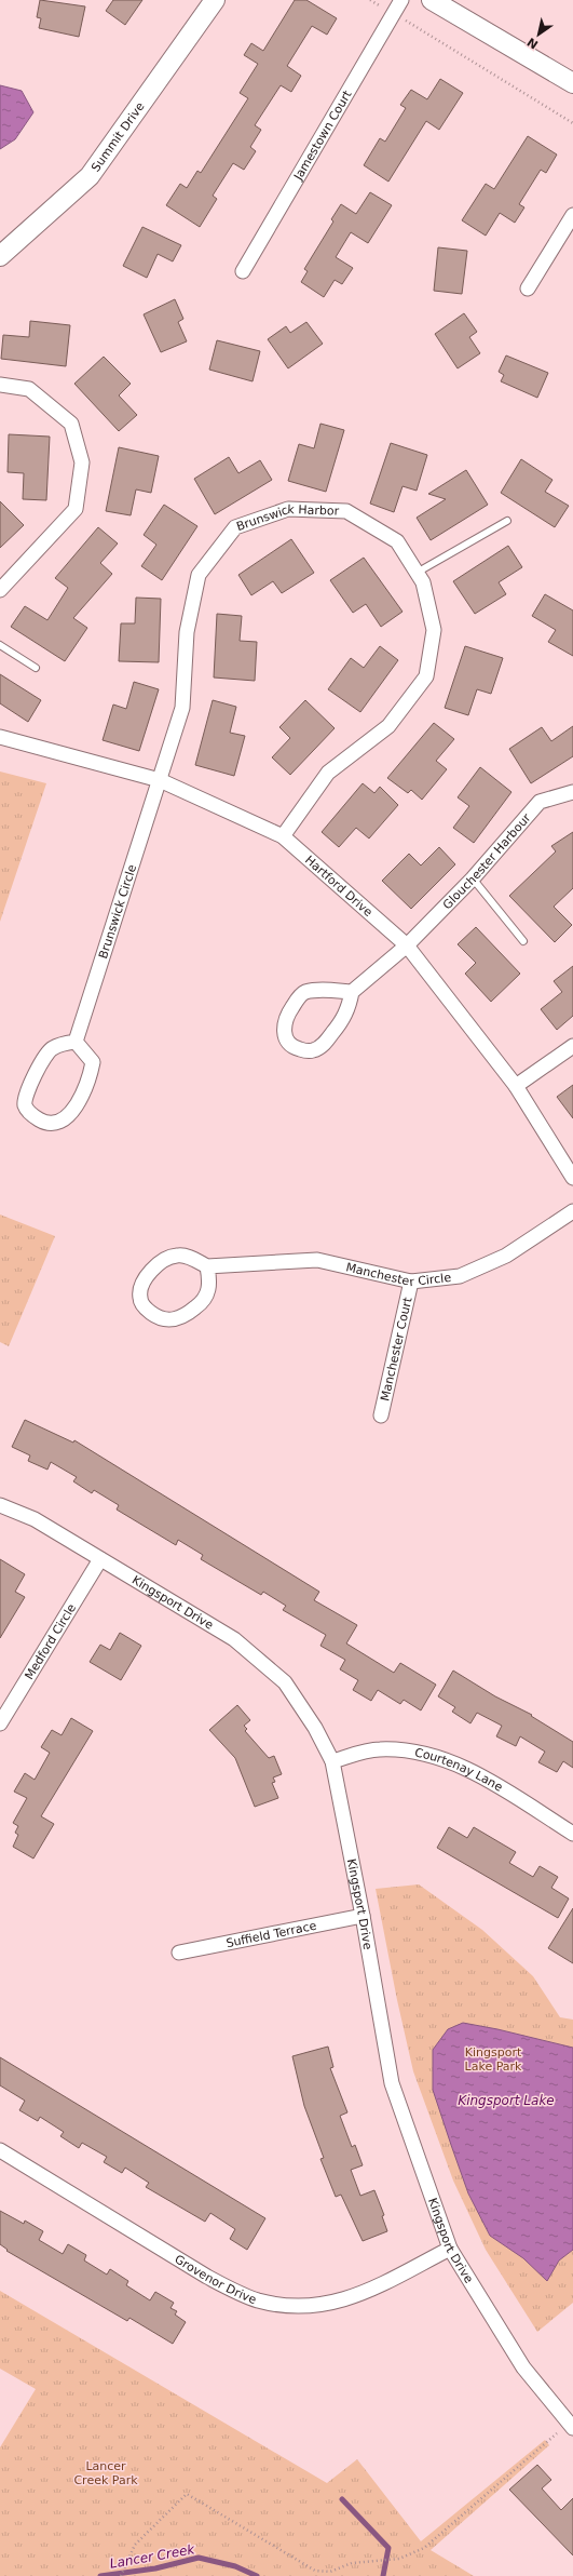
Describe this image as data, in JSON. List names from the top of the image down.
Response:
{
  "streets": {
    "street": [
      "Jamestown Court",
      "Summit Drive",
      "Brunswick Harbor",
      "Glouchester Harbour",
      "Hartford Drive",
      "Brunswick Circle",
      "Manchester Circle",
      "Manchester Court",
      "Kingsport Drive",
      "Medford Circle",
      "Courtenay Lane",
      "Suffield Terrace",
      "Grovenor Drive"
    ]
  },
  "crossings": [
    ["Brunswick Harbor", "Hartford Drive"],
    ["Brunswick Harbor", "Brunswick Circle"],
    ["Glouchester Harbour", "Hartford Drive"],
    ["Hartford Drive", "Brunswick Circle"],
    ["Manchester Circle", "Manchester Court"],
    ["Kingsport Drive", "Medford Circle"],
    ["Kingsport Drive", "Courtenay Lane"],
    ["Kingsport Drive", "Suffield Terrace"],
    ["Kingsport Drive", "Grovenor Drive"]
  ],
  "water": ["Kingsport Lake", "Lancer Creek"],
  "parks": ["Kingsport Lake Park", "Lancer Creek Park"],
  "north": "bottom left"
}
